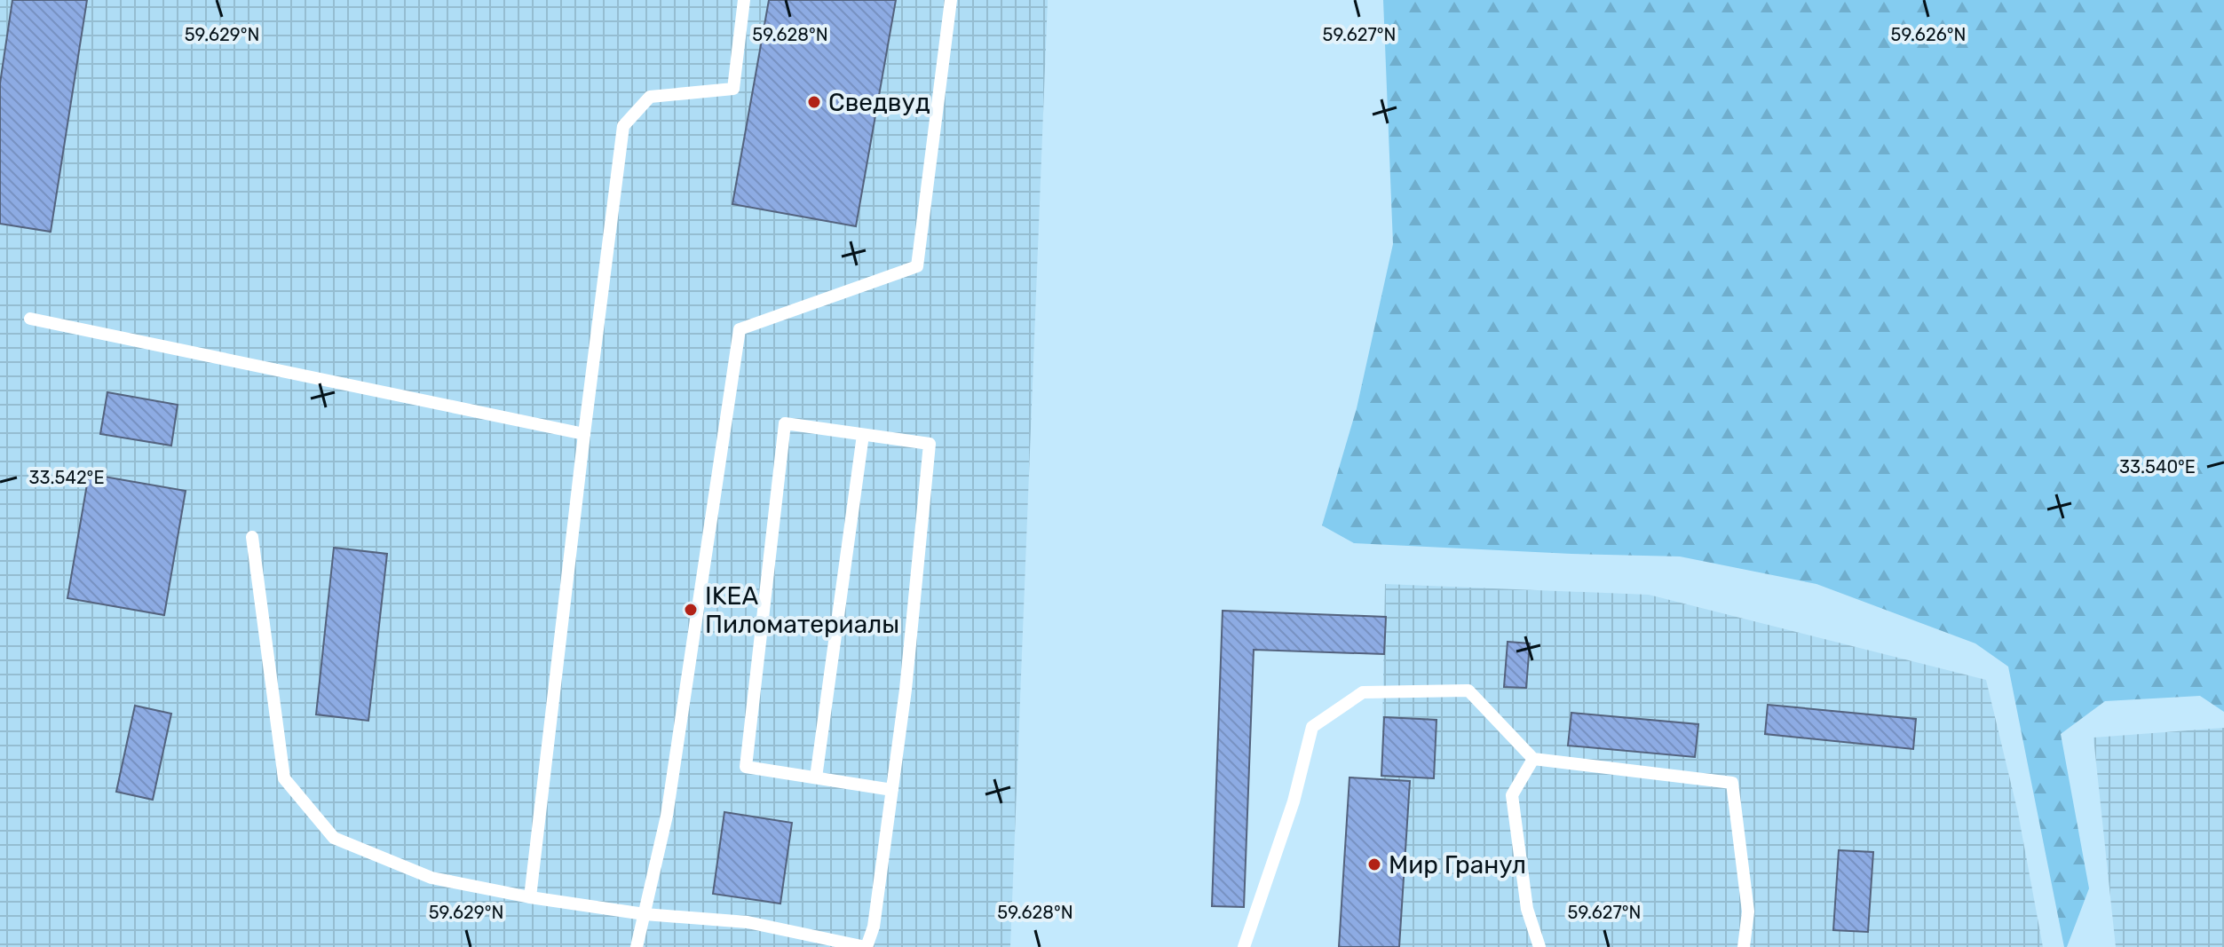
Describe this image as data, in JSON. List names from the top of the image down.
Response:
{
  "places": ["Сведвуд", "IKEA Пиломатериалы", "Мир Гранул"],
  "coordinates": [
    "59.629°N",
    "59.628°N",
    "59.627°N",
    "59.626°N",
    "33.540°E",
    "33.542°E"
  ]
}
